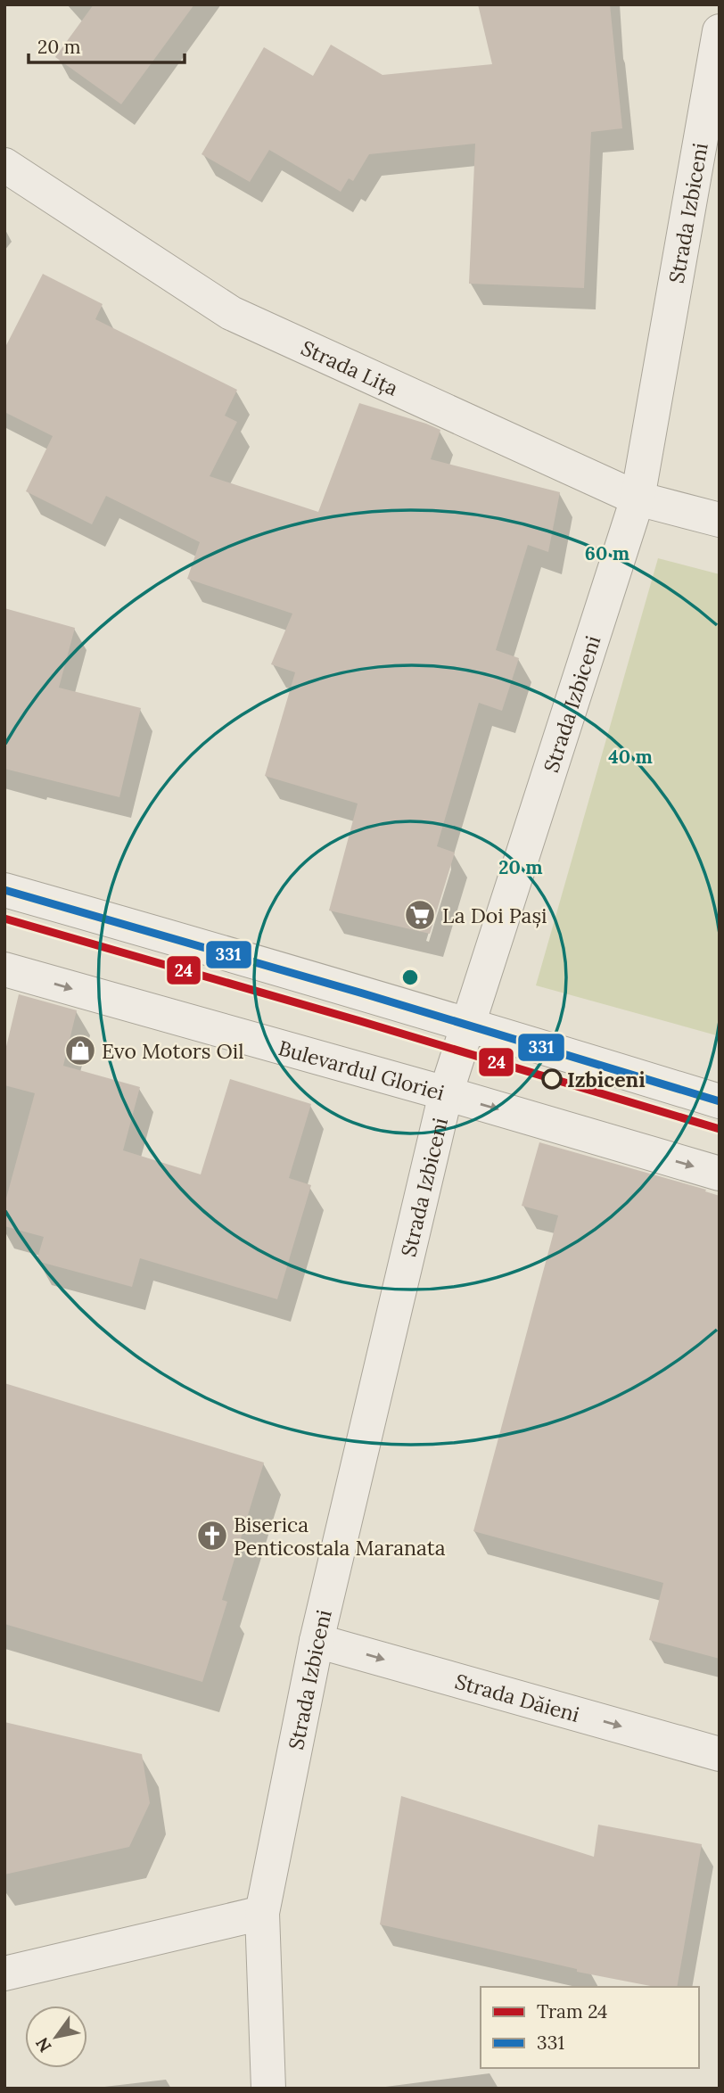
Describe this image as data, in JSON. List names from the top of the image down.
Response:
{
  "streets": {
    "street": [
      "Strada Izbiceni",
      "Strada Lița",
      "Bulevardul Gloriei",
      "Strada Dăieni"
    ]
  },
  "crossings": [
    ["Strada Izbiceni", "Strada Lița"],
    ["Strada Izbiceni", "Bulevardul Gloriei"],
    ["Strada Izbiceni", "Strada Dăieni"]
  ],
  "one_way": ["Strada Dăieni"],
  "places": {
    "supermarket": ["La Doi Pași"],
    "shop": ["Evo Motors Oil"],
    "other": ["Izbiceni"],
    "church": ["Biserica Penticostala Maranata"]
  },
  "lines": ["transit line 331", "tram line 24"],
  "legend": ["Tram 24", "331"],
  "scale_bar": "20 m",
  "north": "bottom left",
  "rings": ["60 m", "40 m", "20 m"]
}
